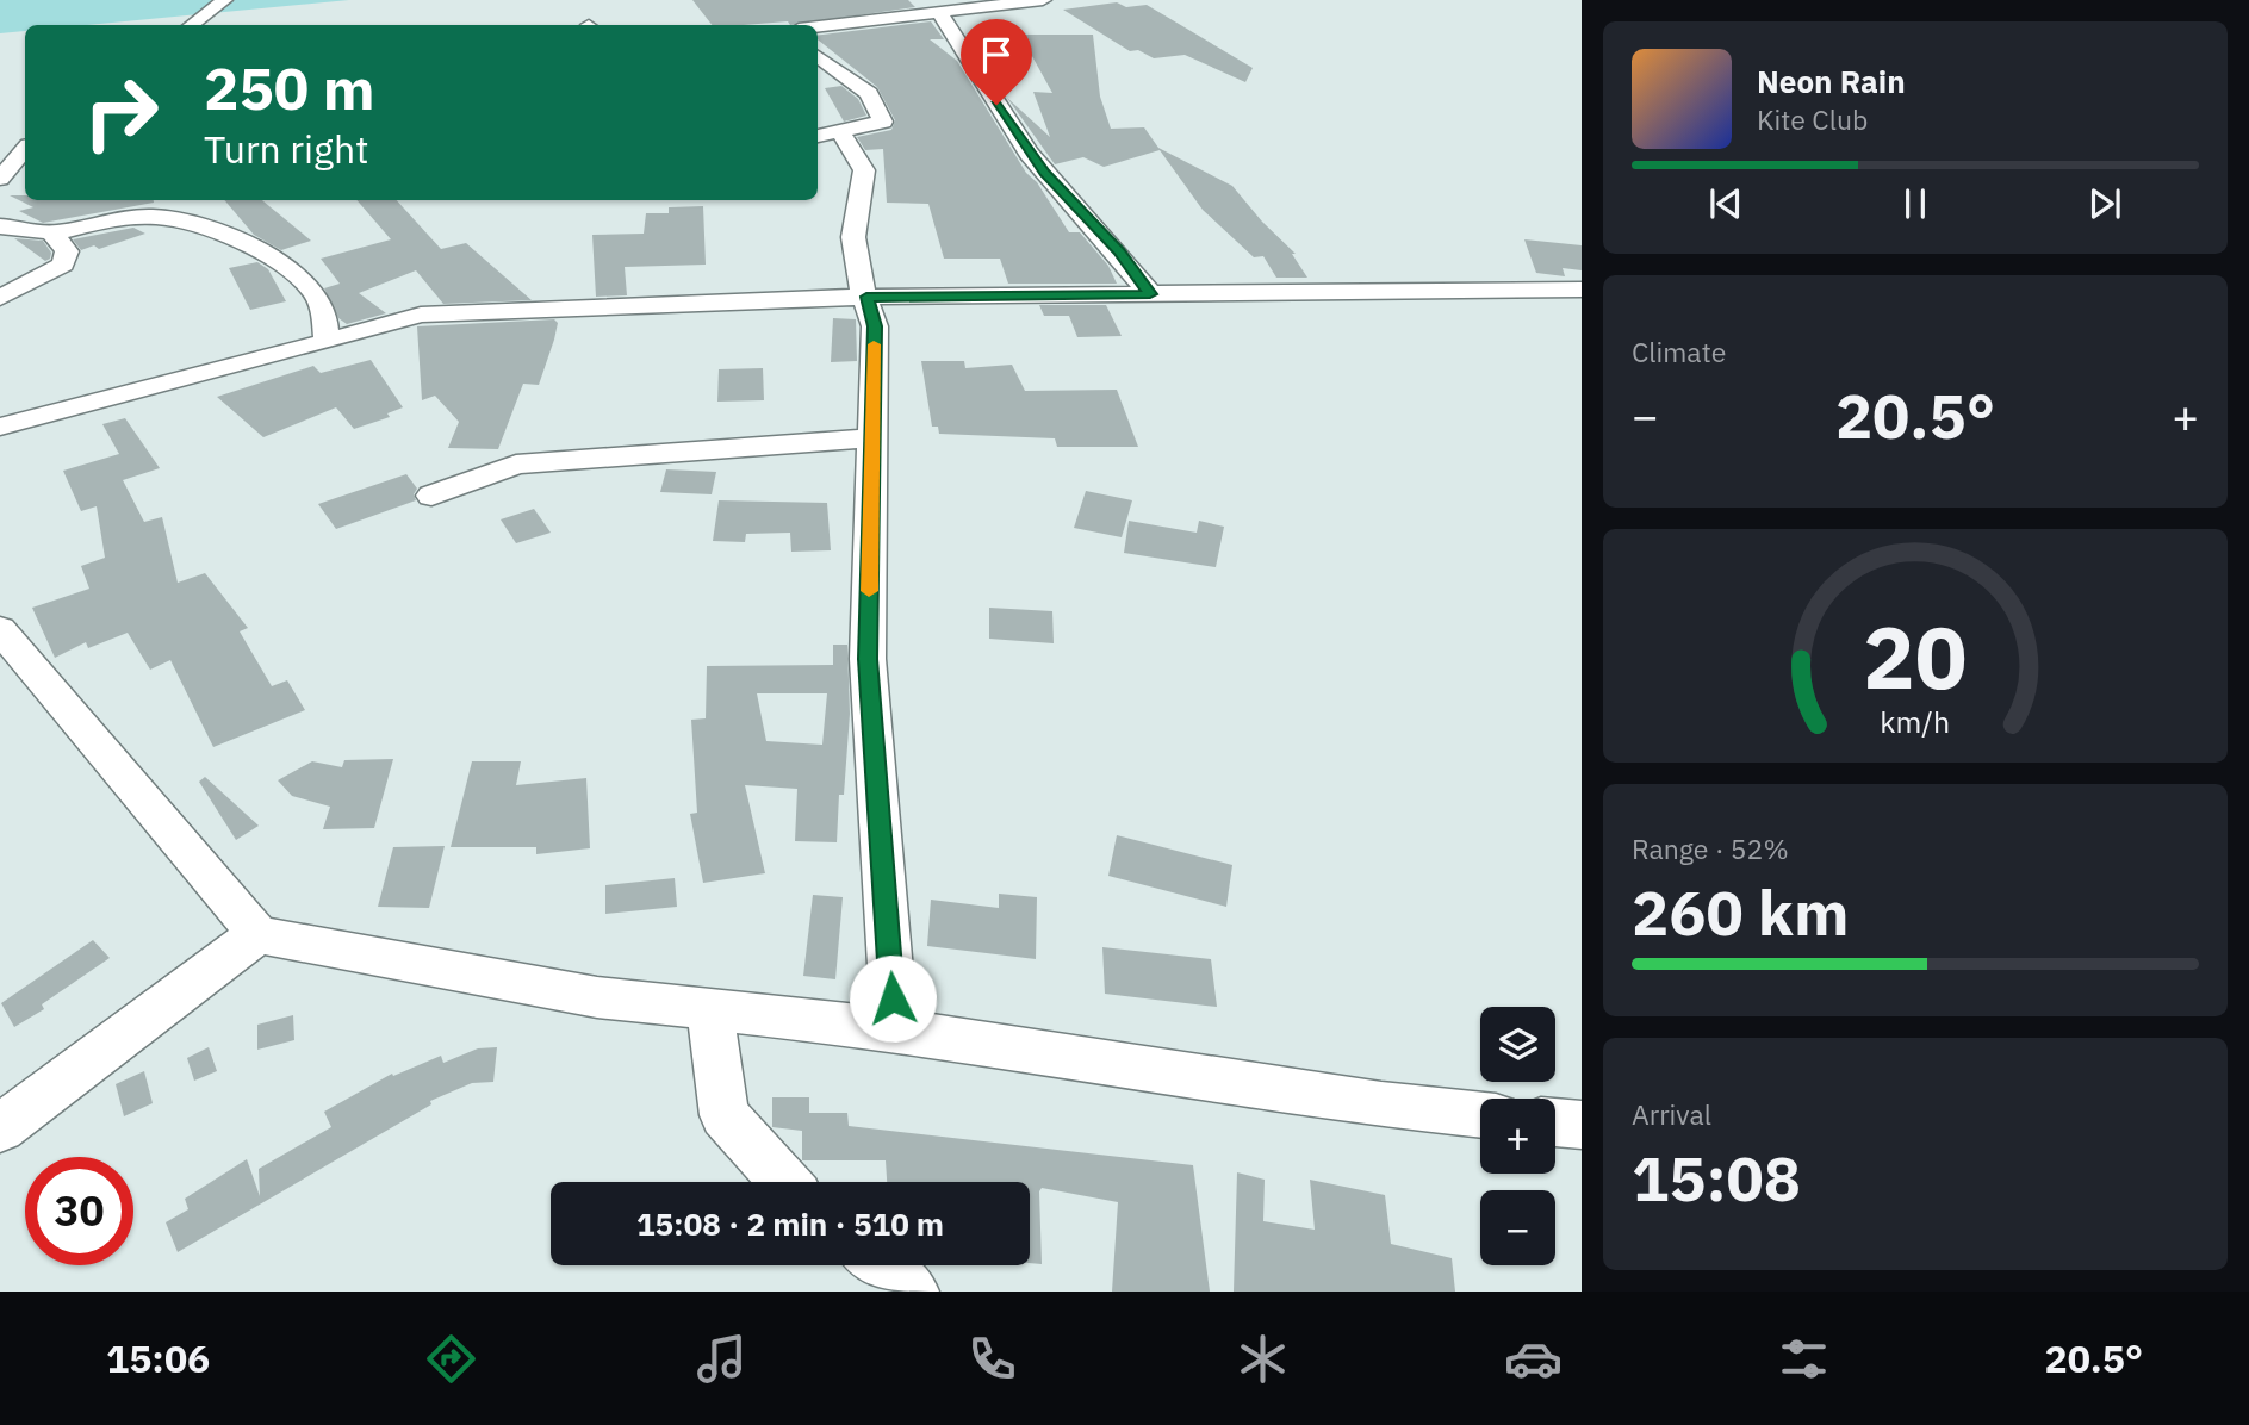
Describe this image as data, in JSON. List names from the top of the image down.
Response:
{
  "page": {
    "turn": ["250 m", "Turn right"],
    "song": ["Neon Rain", "Kite Club"],
    "tile": [
      "Climate",
      ["Range · 52%", "260 km"],
      ["Arrival", "15:08"]
    ],
    "heat": ["−", "20.5°", "+"],
    "map_buttons": ["+", "−"],
    "limit": "30",
    "trip": "15:08 · 2 min · 510 m",
    "tabs": ["15:06", "20.5°"],
    "gauge": ["20", "km/h"]
  }
}
